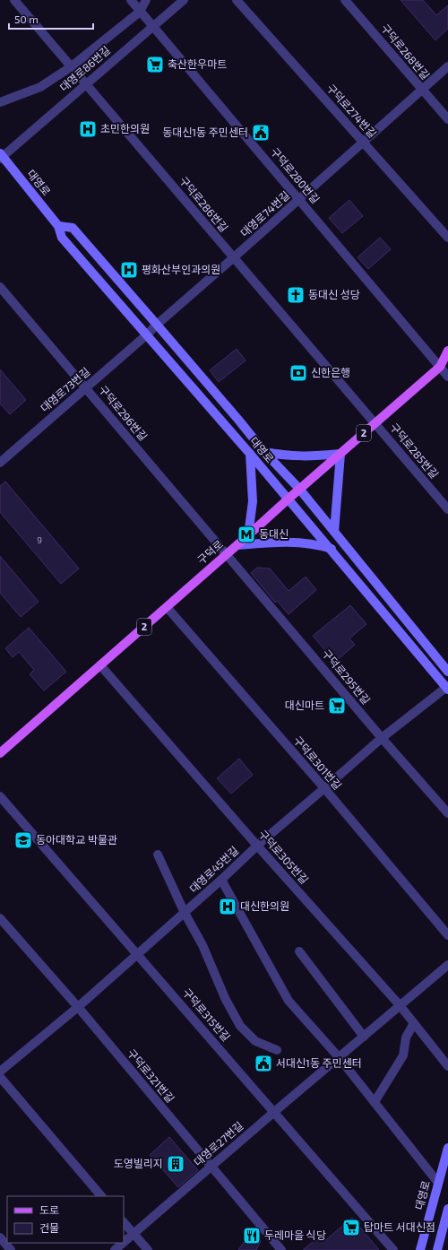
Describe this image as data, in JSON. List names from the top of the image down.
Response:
{
  "streets": {
    "main road": ["대영로", "2", "구덕로"],
    "street": [
      "구덕로268번길",
      "대영로86번길",
      "구덕로274번길",
      "구덕로280번길",
      "구덕로286번길",
      "대영로74번길",
      "대영로73번길",
      "구덕로296번길",
      "구덕로285번길",
      "구덕로295번길",
      "구덕로301번길",
      "구덕로305번길",
      "대영로45번길",
      "구덕로315번길",
      "구덕로321번길",
      "대영로27번길"
    ]
  },
  "crossings": [
    ["구덕로268번길", "대영로74번길"],
    ["대영로86번길", "구덕로280번길"],
    ["대영로86번길", "대영로"],
    ["대영로86번길", "구덕로286번길"],
    ["구덕로274번길", "대영로74번길"],
    ["구덕로280번길", "대영로74번길"],
    ["구덕로280번길", "구덕로"],
    ["대영로", "대영로74번길"],
    ["대영로", "대영로73번길"],
    ["대영로", "구덕로"],
    ["대영로", "대영로45번길"],
    ["구덕로286번길", "대영로74번길"],
    ["구덕로286번길", "구덕로285번길"],
    ["구덕로286번길", "구덕로"],
    ["대영로74번길", "대영로73번길"],
    ["대영로73번길", "구덕로296번길"],
    ["구덕로296번길", "구덕로"],
    ["구덕로296번길", "구덕로295번길"],
    ["구덕로285번길", "구덕로"],
    ["구덕로", "구덕로295번길"],
    ["구덕로", "구덕로301번길"],
    ["구덕로", "구덕로305번길"],
    ["구덕로295번길", "대영로45번길"],
    ["구덕로301번길", "대영로45번길"],
    ["구덕로305번길", "대영로45번길"],
    ["구덕로305번길", "대영로27번길"],
    ["대영로45번길", "구덕로315번길"],
    ["대영로45번길", "구덕로321번길"],
    ["구덕로315번길", "대영로27번길"],
    ["구덕로321번길", "대영로27번길"]
  ],
  "places": {
    "supermarket": ["축산한우마트", "대신마트", "탑마트 서대신점"],
    "hospital": ["초민한의원", "평화산부인과의원", "대신한의원"],
    "public building": ["동대신1동 주민센터", "서대신1동 주민센터"],
    "church": ["동대신 성당"],
    "bank": ["신한은행"],
    "metro station": ["동대신"],
    "school or university": ["동아대학교 박물관"],
    "building": ["도영빌리지"],
    "restaurant": ["두레마을 식당"]
  },
  "house_numbers": ["9"],
  "legend": ["도로", "건물"],
  "scale_bar": "50 m"
}
